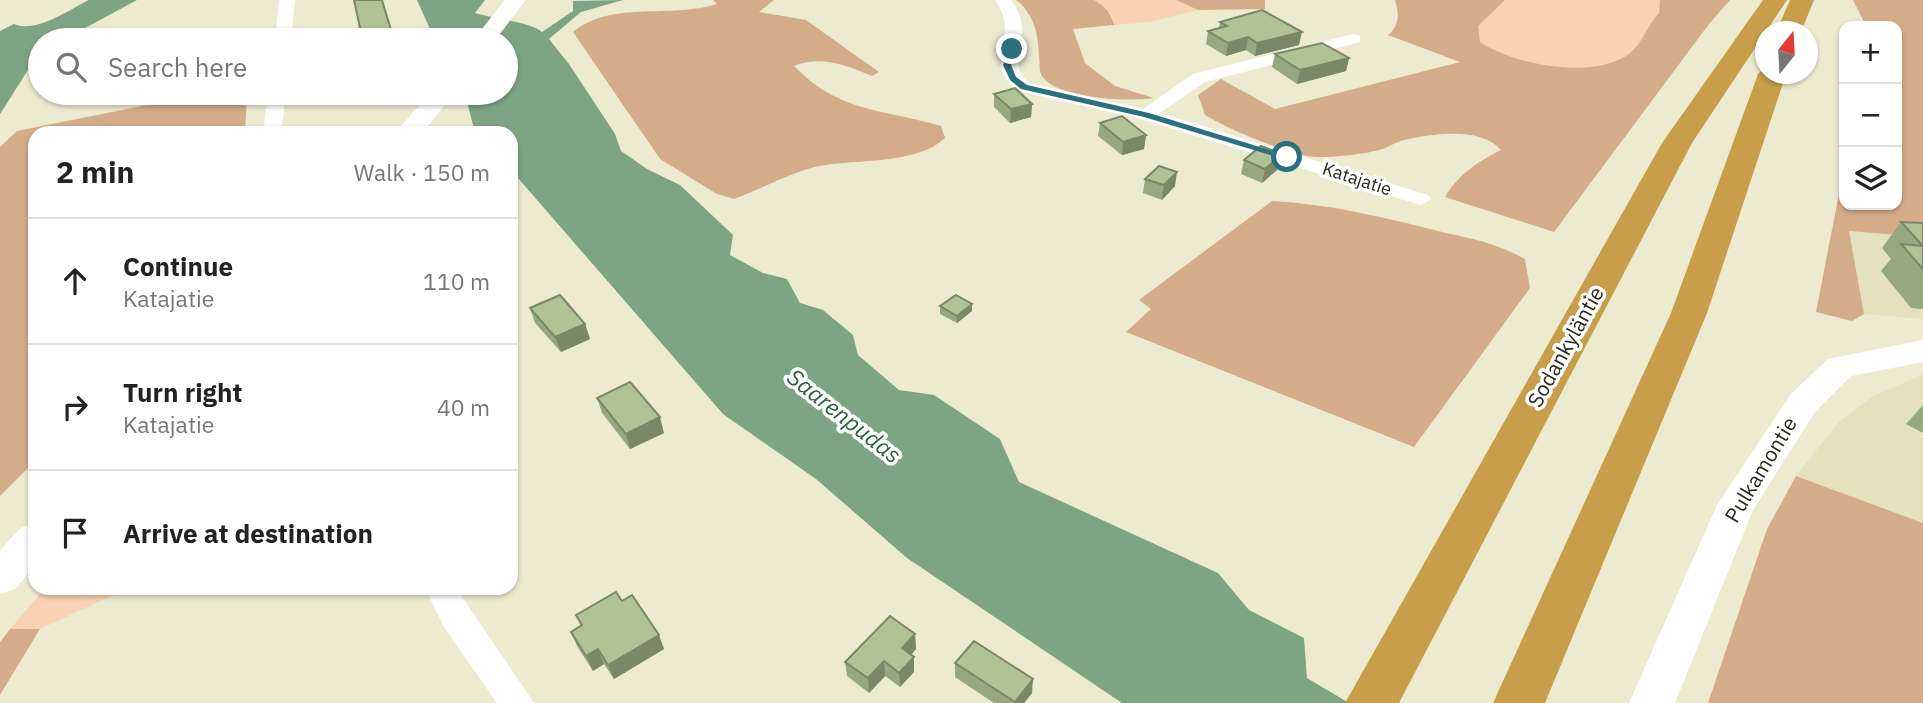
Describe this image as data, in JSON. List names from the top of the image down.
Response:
{
  "streets": {
    "highway": ["Sodankyläntie"],
    "street": ["Katajatie", "Pulkamontie"]
  },
  "water": ["Saarenpudas"],
  "north": "top",
  "page": {
    "map_buttons": ["+", "−"],
    "search": "Search here",
    "heading": ["2 min", "Walk · 150 m"],
    "list": [
      ["Continue", "Katajatie", "110 m"],
      ["Turn right", "Katajatie", "40 m"],
      "Arrive at destination"
    ]
  }
}
